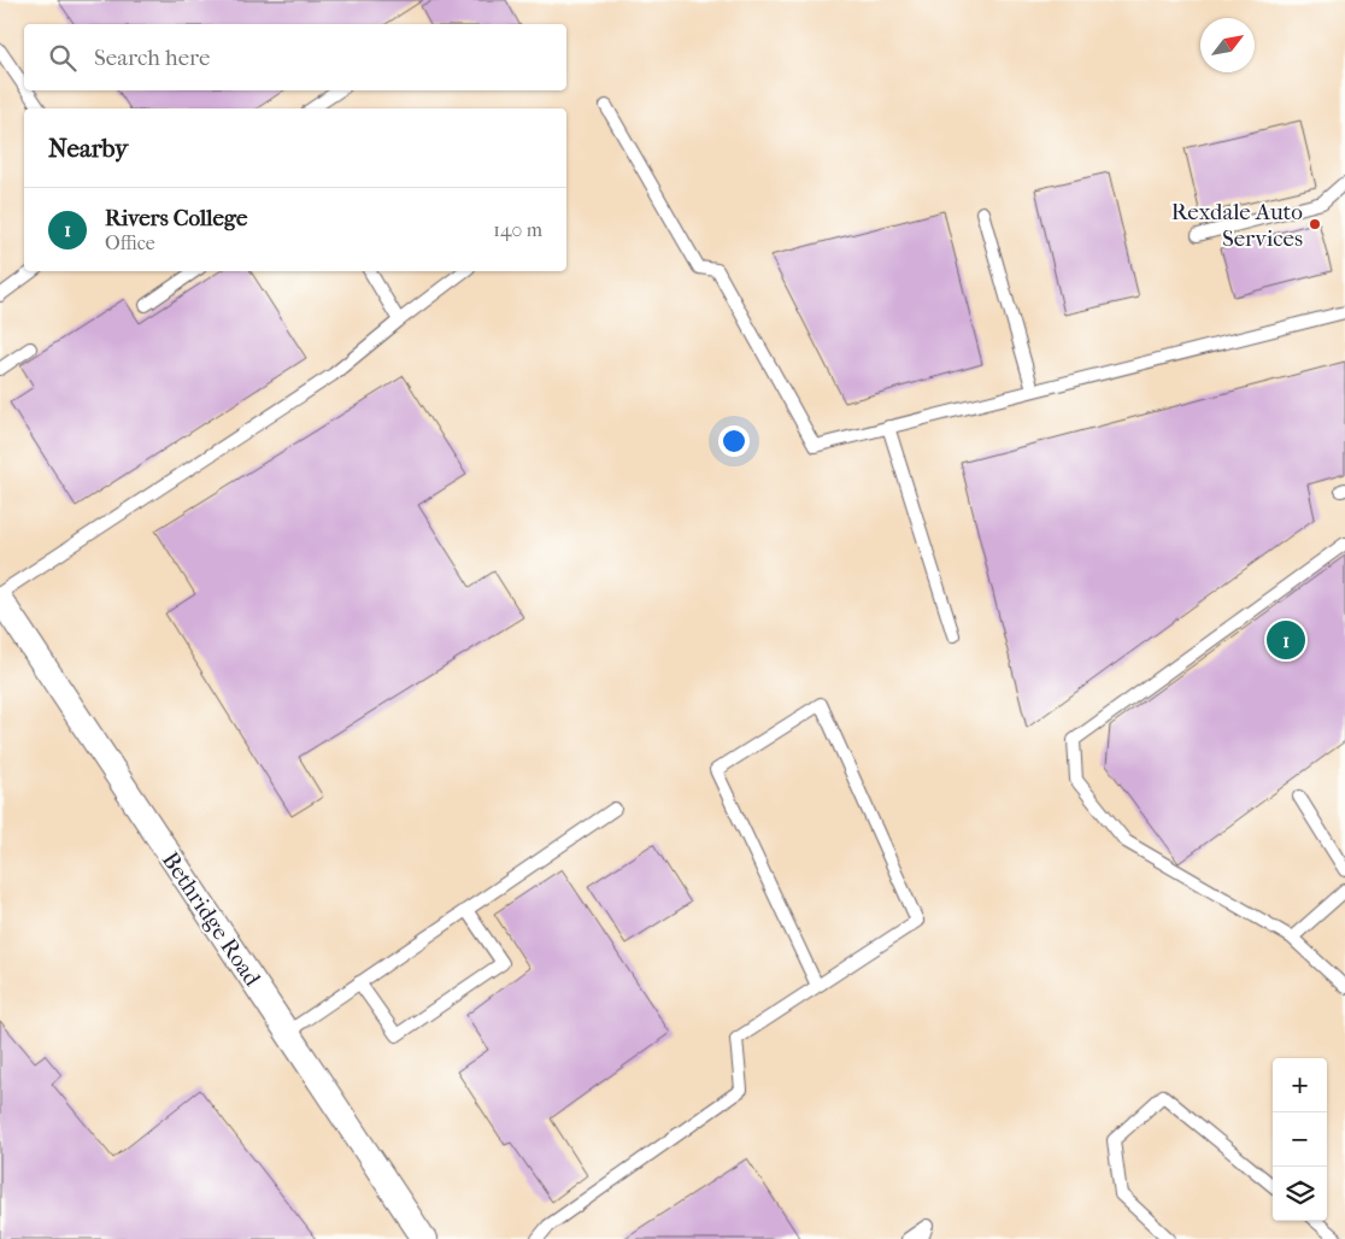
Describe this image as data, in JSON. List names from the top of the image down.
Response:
{
  "streets": {
    "street": ["Bethridge Road"]
  },
  "places": ["Rexdale Auto Services"],
  "north": "top right",
  "page": {
    "search": "Search here",
    "heading": "Nearby",
    "list": [
      {
        "mark": "1",
        "name": "Rivers College",
        "note": "Office",
        "value": "140 m"
      }
    ],
    "pins": "1",
    "map_buttons": ["+", "−"]
  }
}
